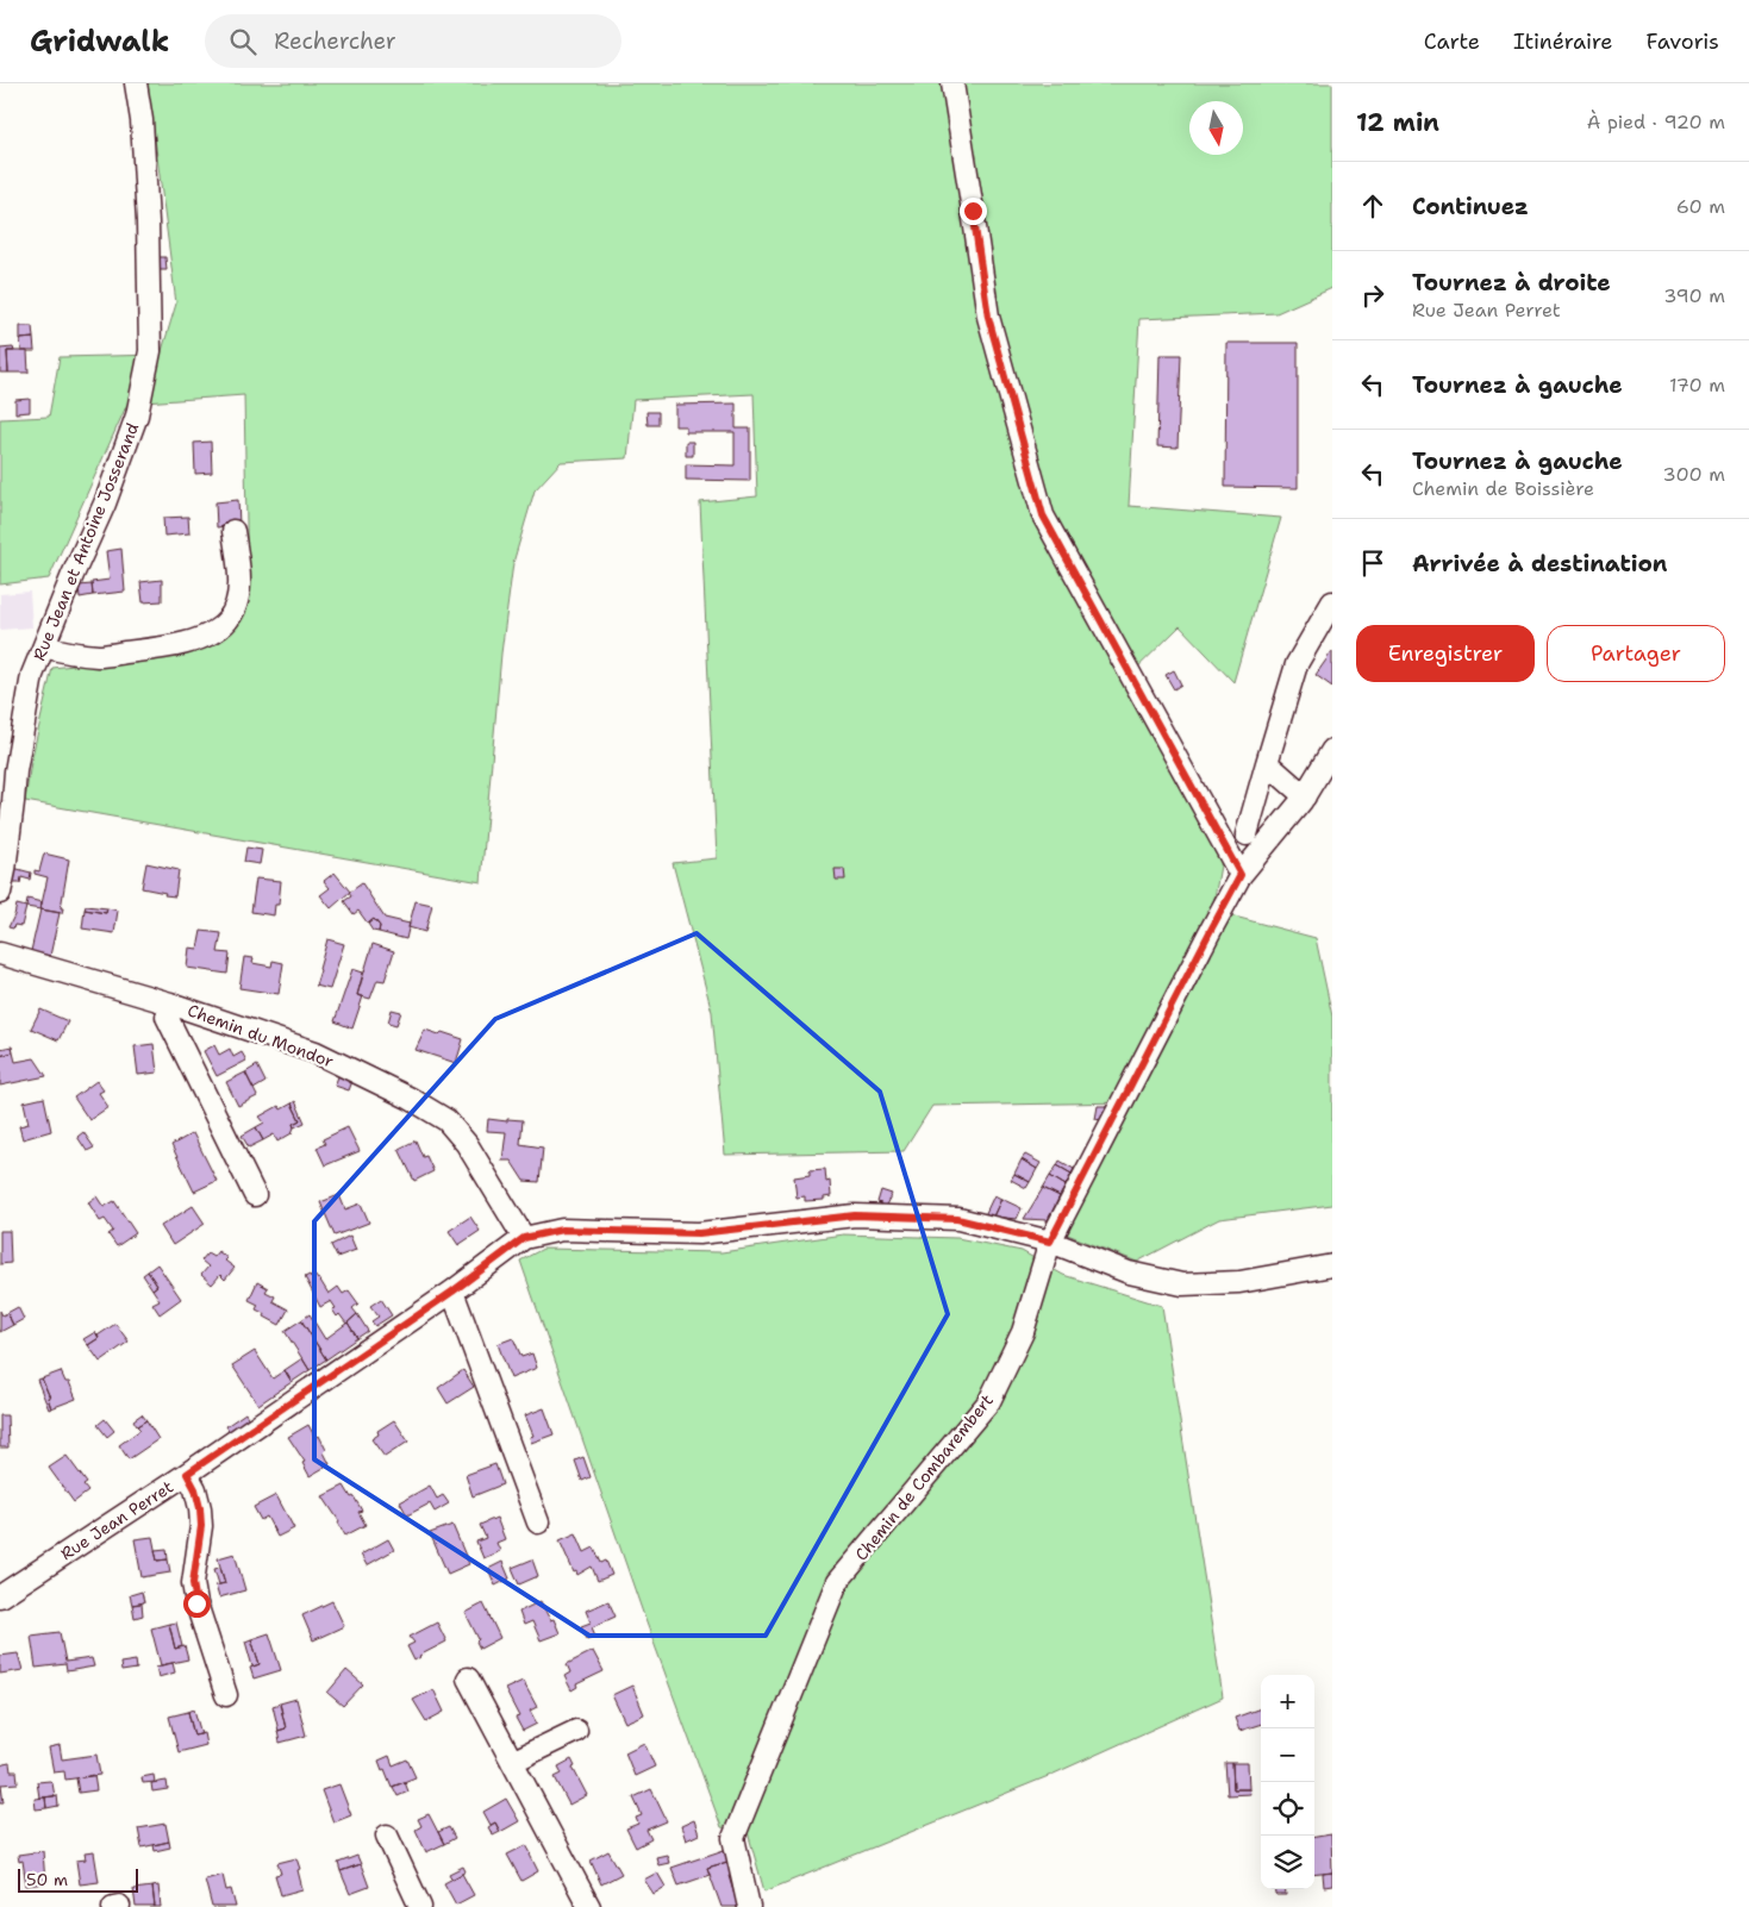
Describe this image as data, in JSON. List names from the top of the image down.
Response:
{
  "streets": {
    "street": [
      "Rue Jean et Antoine Josserand",
      "Chemin du Mondor",
      "Chemin de Combarembert",
      "Rue Jean Perret"
    ]
  },
  "crossings": [
    ["Chemin du Mondor", "Rue Jean Perret"],
    ["Chemin de Combarembert", "Rue Jean Perret"]
  ],
  "scale_bar": "50 m",
  "north": "bottom",
  "page": {
    "header": "Gridwalk",
    "search": "Rechercher",
    "nav": ["Carte", "Itinéraire", "Favoris"],
    "heading": ["12 min", "À pied · 920 m"],
    "list": [
      ["Continuez", "60 m"],
      ["Tournez à droite", "Rue Jean Perret", "390 m"],
      ["Tournez à gauche", "170 m"],
      ["Tournez à gauche", "Chemin de Boissière", "300 m"],
      "Arrivée à destination"
    ],
    "buttons": ["Enregistrer", "Partager"],
    "map_buttons": ["+", "−"],
    "scale": "50 m"
  }
}
